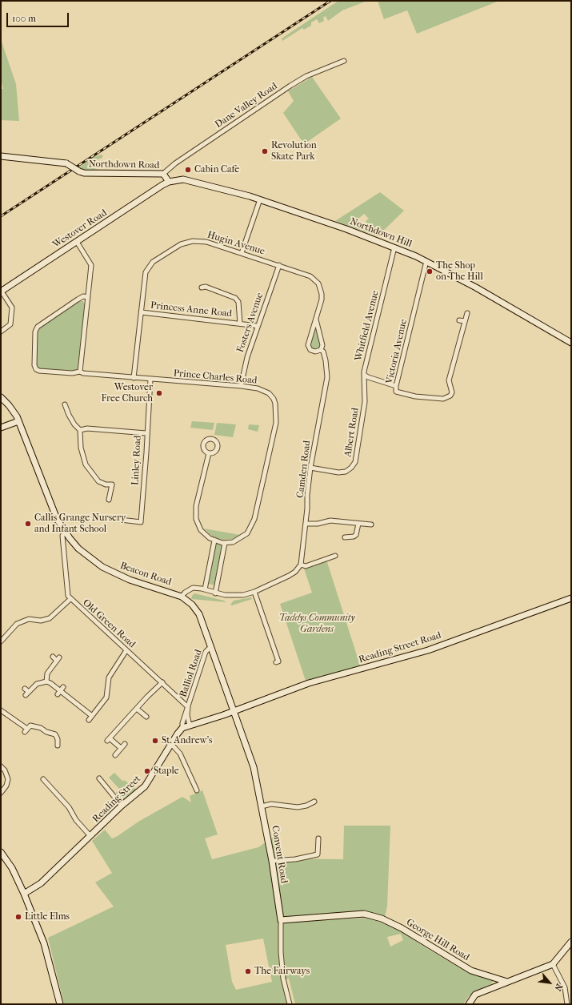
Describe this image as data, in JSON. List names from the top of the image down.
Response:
{
  "streets": {
    "street": [
      "Dane Valley Road",
      "Northdown Road",
      "Westover Road",
      "Northdown Hill",
      "Hugin Avenue",
      "Princess Anne Road",
      "Fosters Avenue",
      "Whitfield Avenue",
      "Victoria Avenue",
      "Prince Charles Road",
      "Albert Road",
      "Linley Road",
      "Camden Road",
      "Beacon Road",
      "Old Green Road",
      "Reading Street Road",
      "Balliol Road",
      "Reading Street",
      "Convent Road",
      "George Hill Road"
    ]
  },
  "crossings": [
    ["Dane Valley Road", "Northdown Road"],
    ["Northdown Road", "Westover Road"],
    ["Northdown Road", "Northdown Hill"],
    ["Westover Road", "Northdown Hill"],
    ["Northdown Hill", "Whitfield Avenue"],
    ["Northdown Hill", "Victoria Avenue"],
    ["Hugin Avenue", "Princess Anne Road"],
    ["Hugin Avenue", "Fosters Avenue"],
    ["Hugin Avenue", "Prince Charles Road"],
    ["Hugin Avenue", "Camden Road"],
    ["Princess Anne Road", "Fosters Avenue"],
    ["Fosters Avenue", "Prince Charles Road"],
    ["Whitfield Avenue", "Victoria Avenue"],
    ["Whitfield Avenue", "Albert Road"],
    ["Prince Charles Road", "Linley Road"],
    ["Albert Road", "Camden Road"],
    ["Beacon Road", "Old Green Road"],
    ["Beacon Road", "Reading Street Road"],
    ["Beacon Road", "Balliol Road"],
    ["Beacon Road", "Convent Road"],
    ["Old Green Road", "Balliol Road"],
    ["Reading Street Road", "Convent Road"],
    ["Balliol Road", "Reading Street"],
    ["Convent Road", "George Hill Road"]
  ],
  "parks": ["Taddys Community Gardens"],
  "places": [
    "Revolution Skate Park",
    "Cabin Cafe",
    "The Shop on The Hill",
    "Westover Free Church",
    "Callis Grange Nursery and Infant School",
    "St. Andrew's",
    "Staple",
    "Little Elms",
    "The Fairways"
  ],
  "scale_bar": "100 m",
  "north": "bottom right"
}
